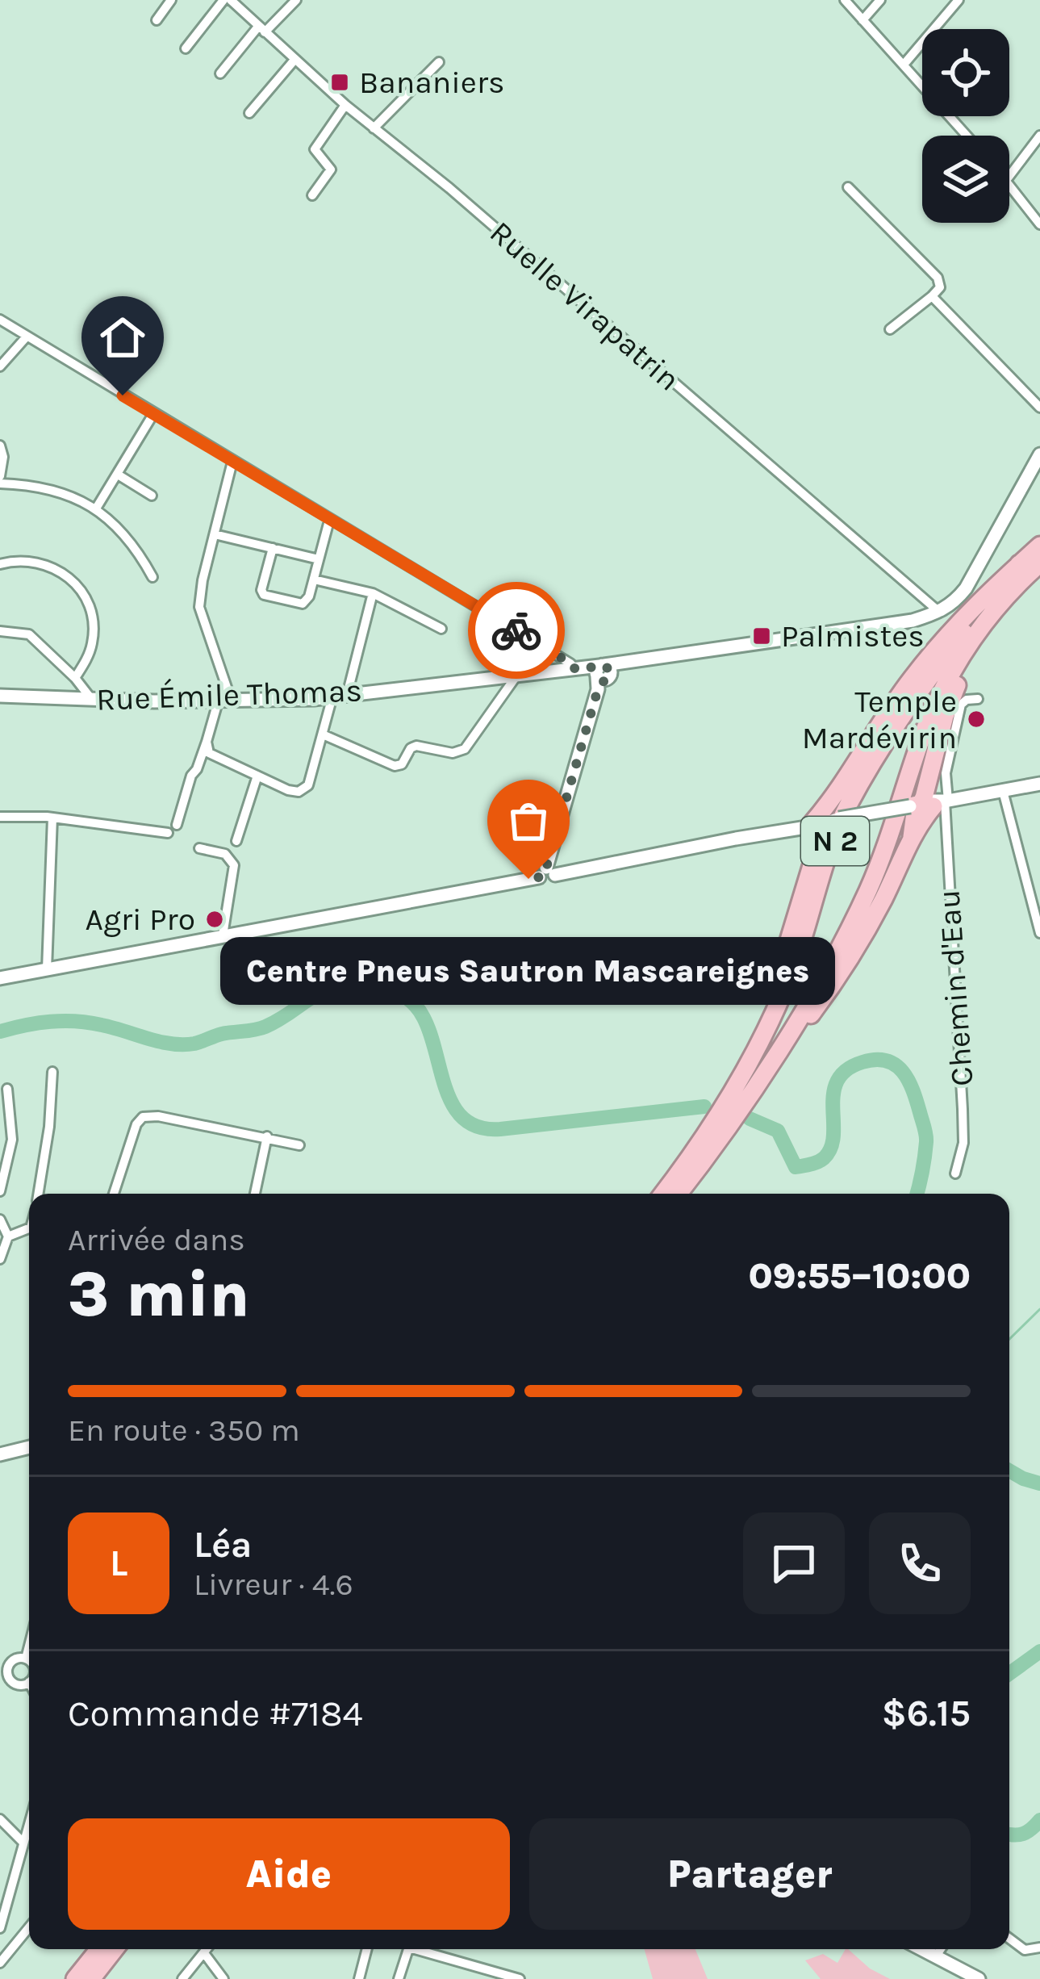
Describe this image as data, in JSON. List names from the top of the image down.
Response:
{
  "streets": {
    "highway": ["N 2"],
    "street": ["Ruelle Virapatrin", "Rue Émile Thomas", "Chemin d'Eau"]
  },
  "places": {
    "transit": ["Bananiers", "Palmistes"],
    "other": ["Temple Mardévirin", "Centre Pneus Sautron Mascareignes", "Agri Pro"]
  },
  "page": {
    "bubble": "Centre Pneus Sautron Mascareignes",
    "heading": ["3 min", "Arrivée dans", "09:55–10:00"],
    "panel": [
      "Léa",
      "Livreur · 4.6",
      "Commande #7184",
      "$6.15"
    ],
    "bar": "En route · 350 m",
    "round": "L",
    "buttons": ["Aide", "Partager"]
  }
}
